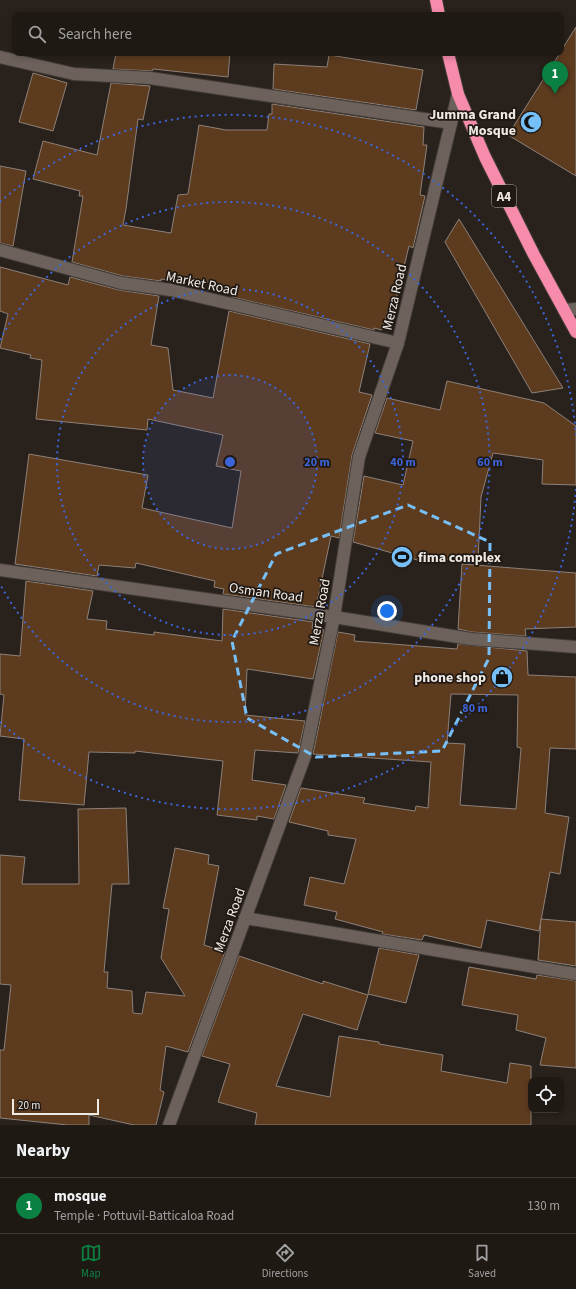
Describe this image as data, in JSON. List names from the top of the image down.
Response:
{
  "streets": {
    "highway": ["A4"],
    "street": ["Market Road", "Merza Road", "Osman Road"]
  },
  "crossings": [
    ["A4", "Merza Road"],
    ["Market Road", "Merza Road"],
    ["Merza Road", "Osman Road"]
  ],
  "places": {
    "mosque": ["Jumma Grand Mosque"],
    "sports": ["fima complex"],
    "shop": ["phone shop"]
  },
  "scale_bar": "20 m",
  "page": {
    "search": "Search here",
    "pins": "1",
    "scale": "20 m",
    "heading": "Nearby",
    "list": [
      {
        "mark": "1",
        "name": "mosque",
        "note": "Temple · Pottuvil-Batticaloa Road",
        "value": "130 m"
      }
    ],
    "nav": ["Map", "Directions", "Saved"]
  },
  "rings": [
    "20 m",
    "40 m",
    "60 m",
    "80 m"
  ]
}
